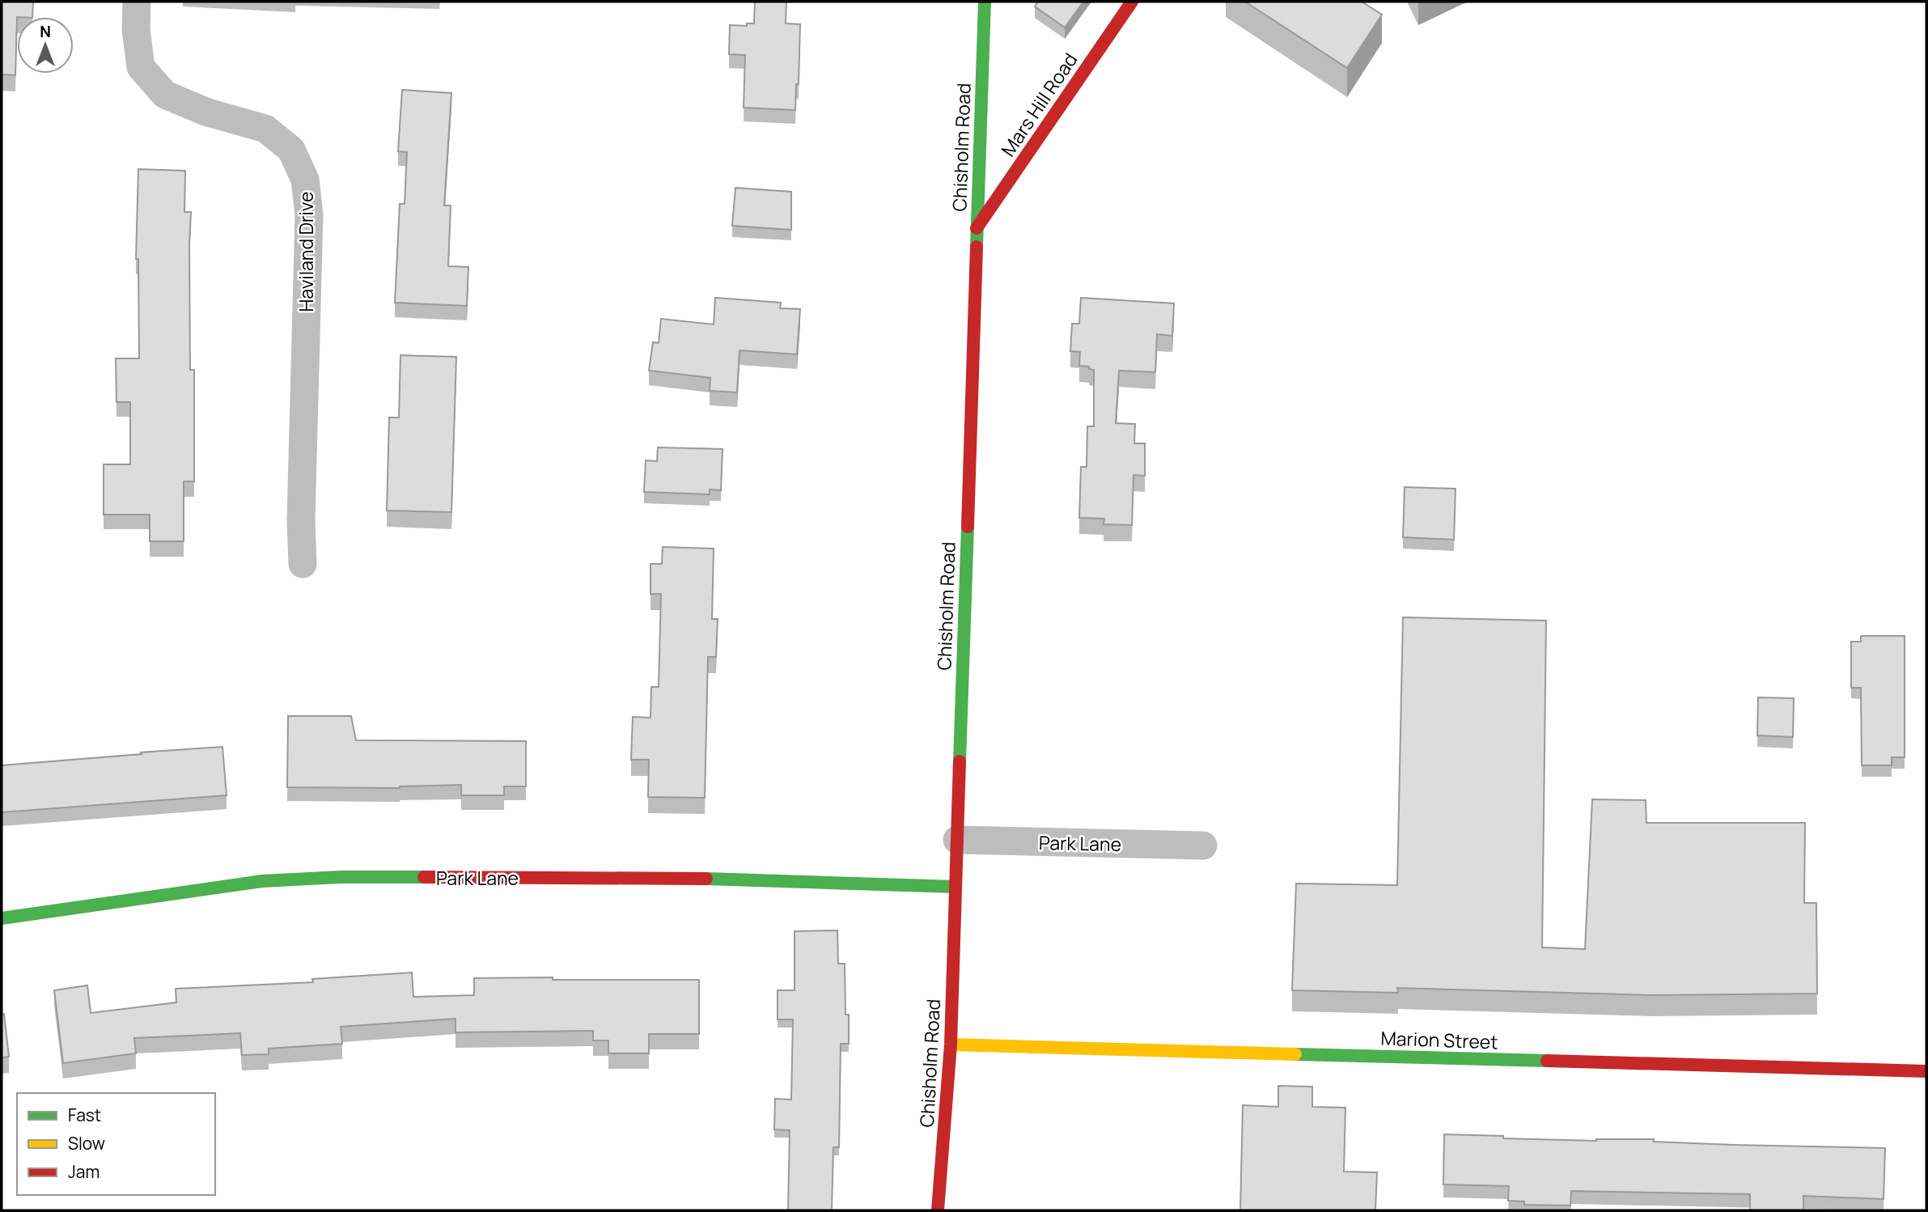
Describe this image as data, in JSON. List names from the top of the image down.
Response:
{
  "streets": {
    "street": [
      "Mars Hill Road",
      "Chisholm Road",
      "Haviland Drive",
      "Park Lane",
      "Marion Street"
    ]
  },
  "crossings": [
    ["Mars Hill Road", "Chisholm Road"],
    ["Chisholm Road", "Park Lane"],
    ["Chisholm Road", "Marion Street"]
  ],
  "legend": ["Fast", "Slow", "Jam"],
  "north": "top"
}
